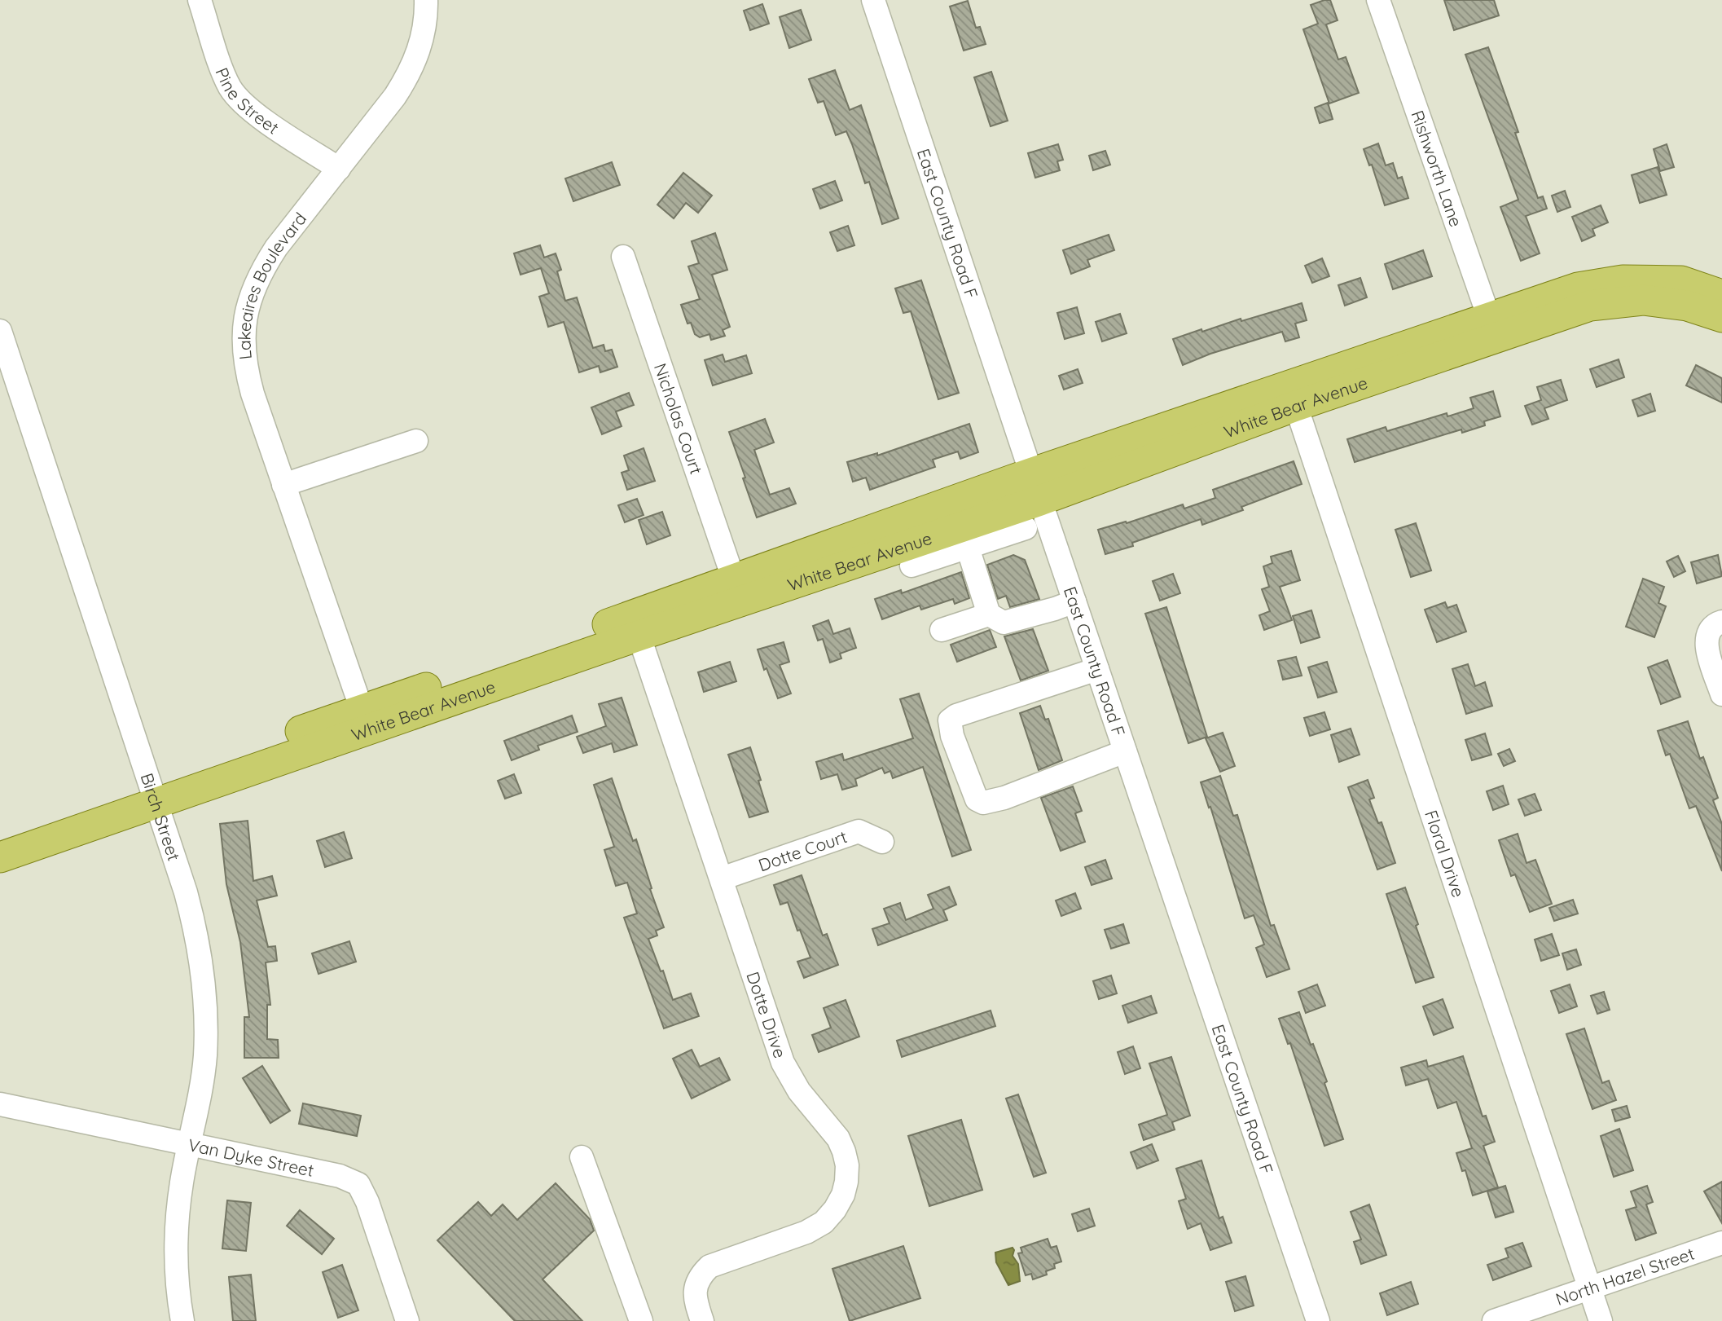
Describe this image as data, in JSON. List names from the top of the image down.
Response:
{
  "streets": {
    "main road": ["White Bear Avenue"],
    "street": [
      "Pine Street",
      "Rishworth Lane",
      "East County Road F",
      "Lakeaires Boulevard",
      "Nicholas Court",
      "Birch Street",
      "Dotte Court",
      "Floral Drive",
      "Dotte Drive",
      "Van Dyke Street",
      "North Hazel Street"
    ]
  },
  "crossings": [
    ["Pine Street", "Lakeaires Boulevard"],
    ["Rishworth Lane", "White Bear Avenue"],
    ["East County Road F", "White Bear Avenue"],
    ["Lakeaires Boulevard", "White Bear Avenue"],
    ["White Bear Avenue", "Nicholas Court"],
    ["White Bear Avenue", "Birch Street"],
    ["White Bear Avenue", "Floral Drive"],
    ["White Bear Avenue", "Dotte Drive"],
    ["Birch Street", "Van Dyke Street"],
    ["Dotte Court", "Dotte Drive"],
    ["Floral Drive", "North Hazel Street"]
  ]
}
